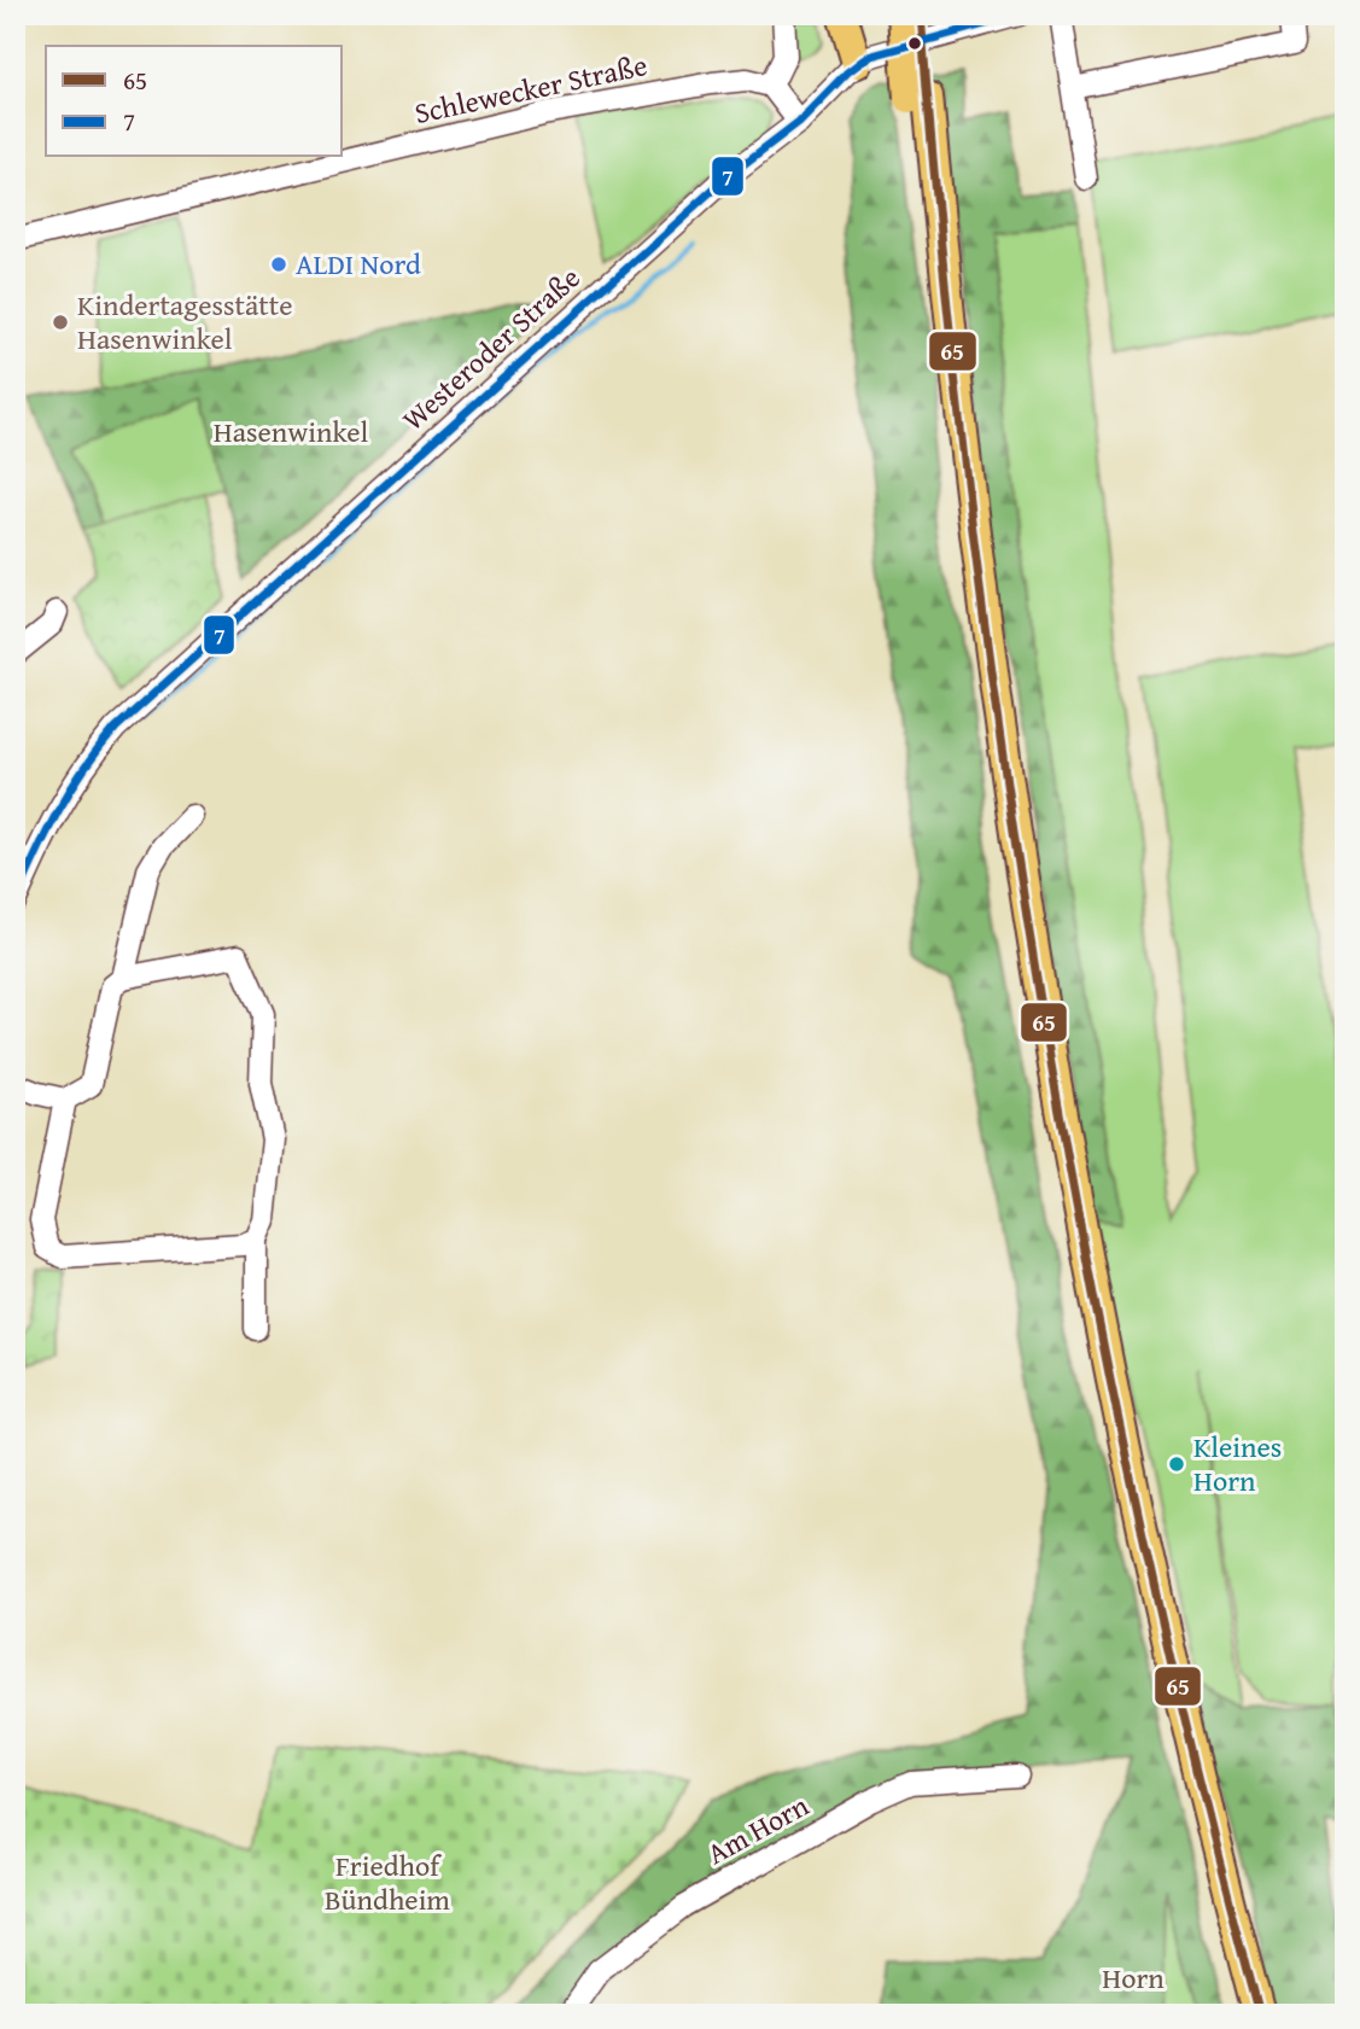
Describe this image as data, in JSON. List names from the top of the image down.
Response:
{
  "streets": {
    "street": ["Schlewecker Straße", "Westeroder Straße", "Am Horn"]
  },
  "parks": ["Hasenwinkel", "Friedhof Bündheim", "Horn"],
  "places": ["ALDI Nord", "Kindertagesstätte Hasenwinkel", "Kleines Horn"],
  "lines": ["transit line 65", "transit line 7"],
  "legend": ["65", "7"]
}
